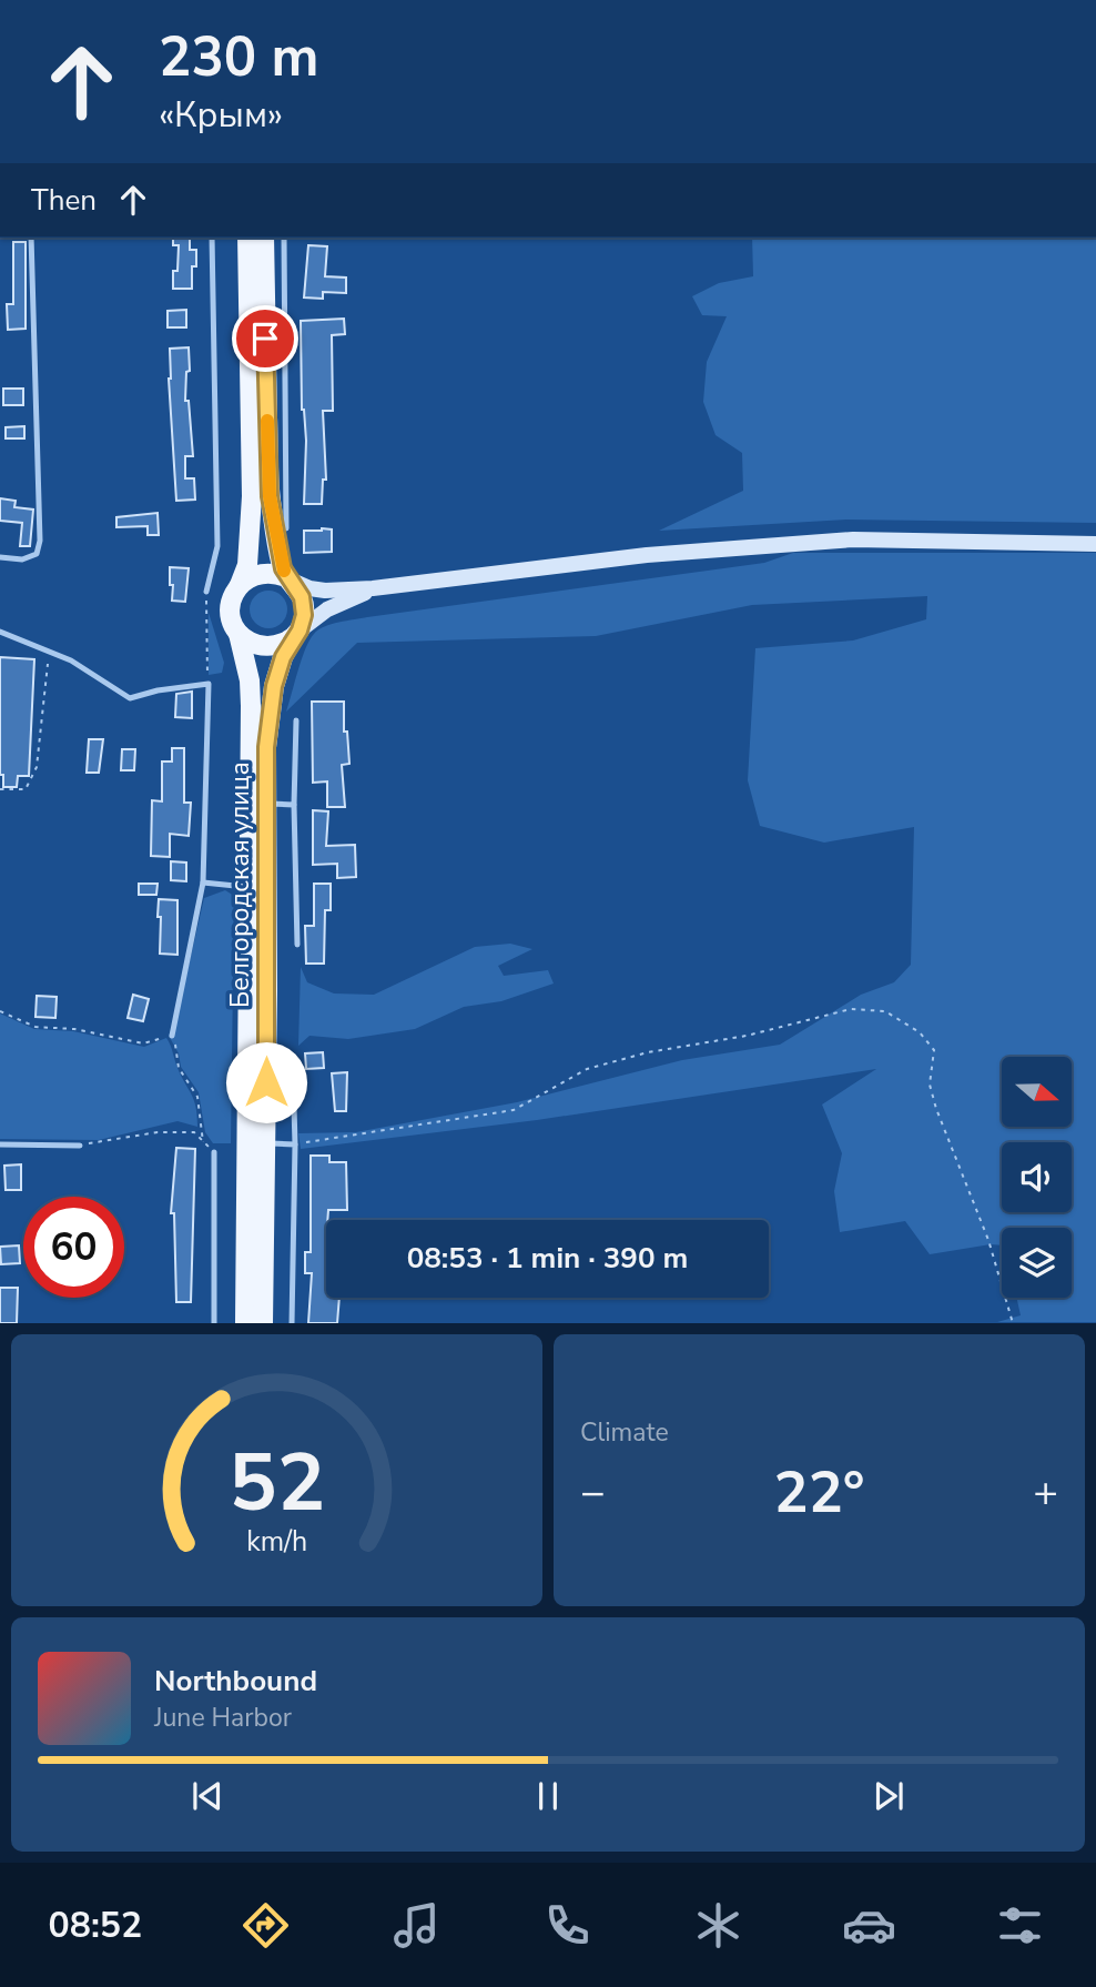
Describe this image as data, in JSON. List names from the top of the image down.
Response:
{
  "streets": {
    "main road": ["Белгородская улица"]
  },
  "north": "right",
  "page": {
    "turn": ["230 m", "«Крым»"],
    "then": "Then",
    "limit": "60",
    "trip": "08:53 · 1 min · 390 m",
    "tile": "Climate",
    "heat": ["−", "22°", "+"],
    "song": ["Northbound", "June Harbor"],
    "tabs": "08:52",
    "gauge": ["52", "km/h"]
  }
}
